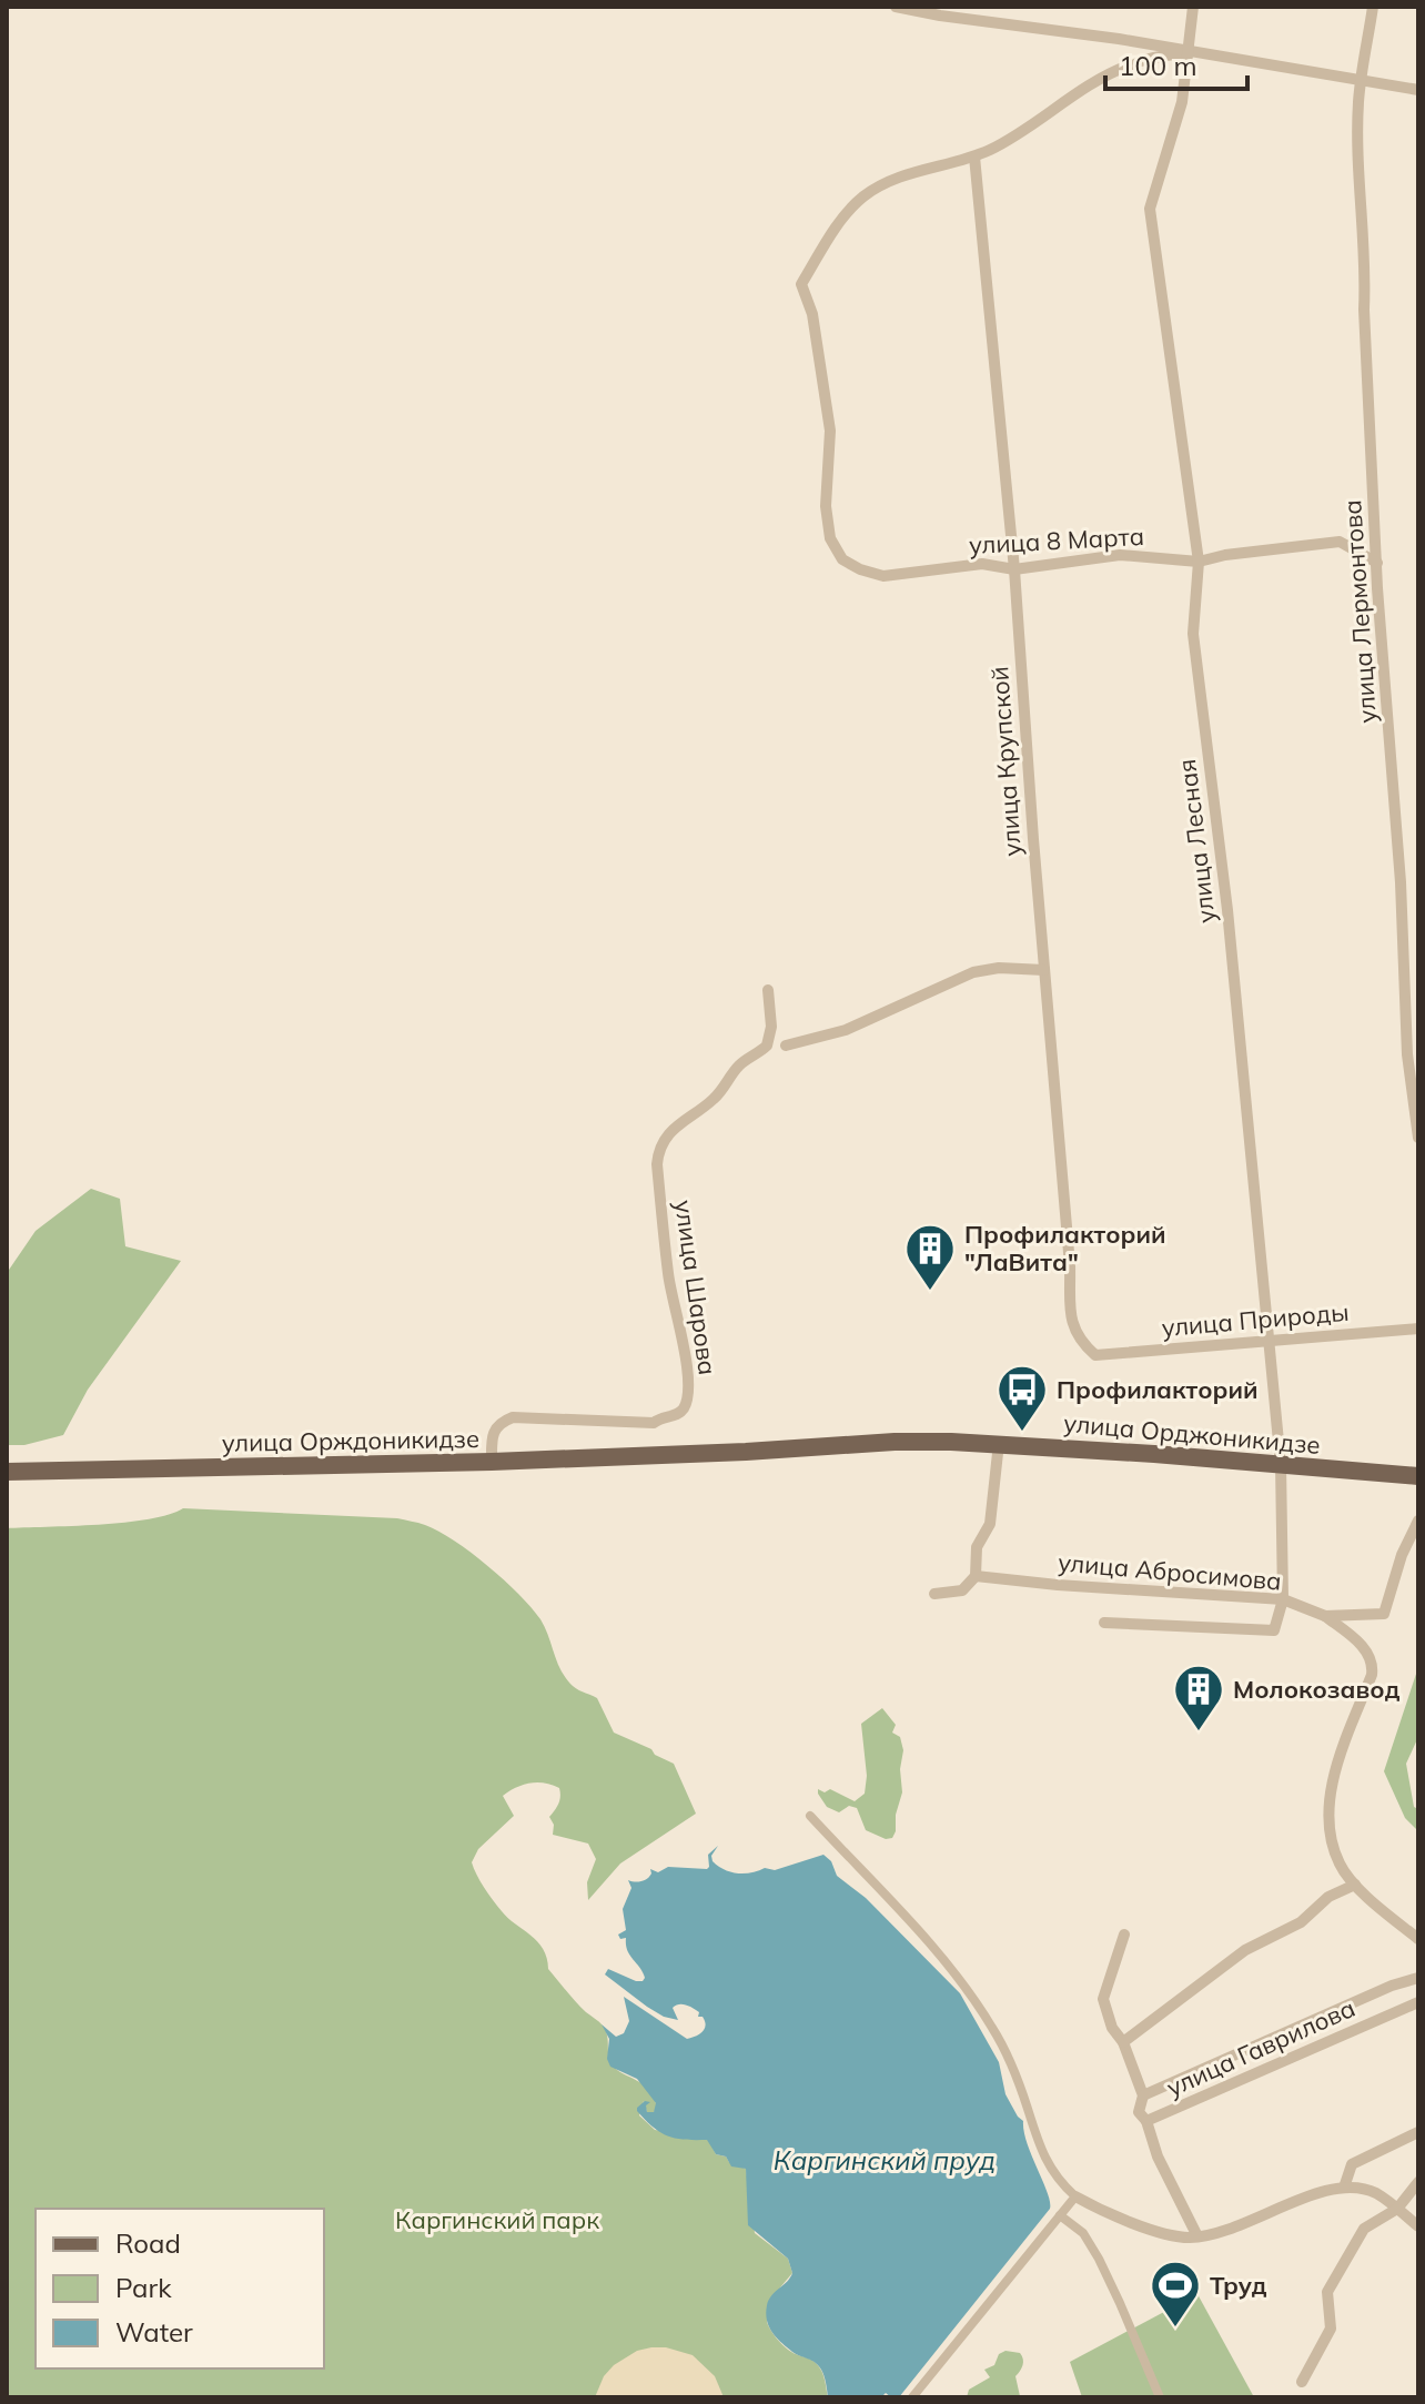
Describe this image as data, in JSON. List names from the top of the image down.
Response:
{
  "streets": {
    "main road": ["улица Орджоникидзе", "улица Орждоникидзе"],
    "street": [
      "улица 8 Марта",
      "улица Лермонтова",
      "улица Крупской",
      "улица Лесная",
      "улица Шарова",
      "улица Природы",
      "улица Абросимова",
      "улица Гаврилова"
    ]
  },
  "crossings": [
    ["улица 8 Марта", "улица Лермонтова"],
    ["улица 8 Марта", "улица Крупской"],
    ["улица 8 Марта", "улица Лесная"],
    ["улица Крупской", "улица Природы"],
    ["улица Лесная", "улица Природы"],
    ["улица Лесная", "улица Орджоникидзе"],
    ["улица Лесная", "улица Абросимова"],
    ["улица Шарова", "улица Орждоникидзе"],
    ["улица Орджоникидзе", "улица Орждоникидзе"]
  ],
  "water": ["Каргинский пруд"],
  "parks": ["Каргинский парк"],
  "places": {
    "building": ["Профилакторий \"ЛаВита\"", "Молокозавод"],
    "bus stop": ["Профилакторий"],
    "sports": ["Труд"]
  },
  "legend": ["Road", "Park", "Water"],
  "scale_bar": "100 m"
}
